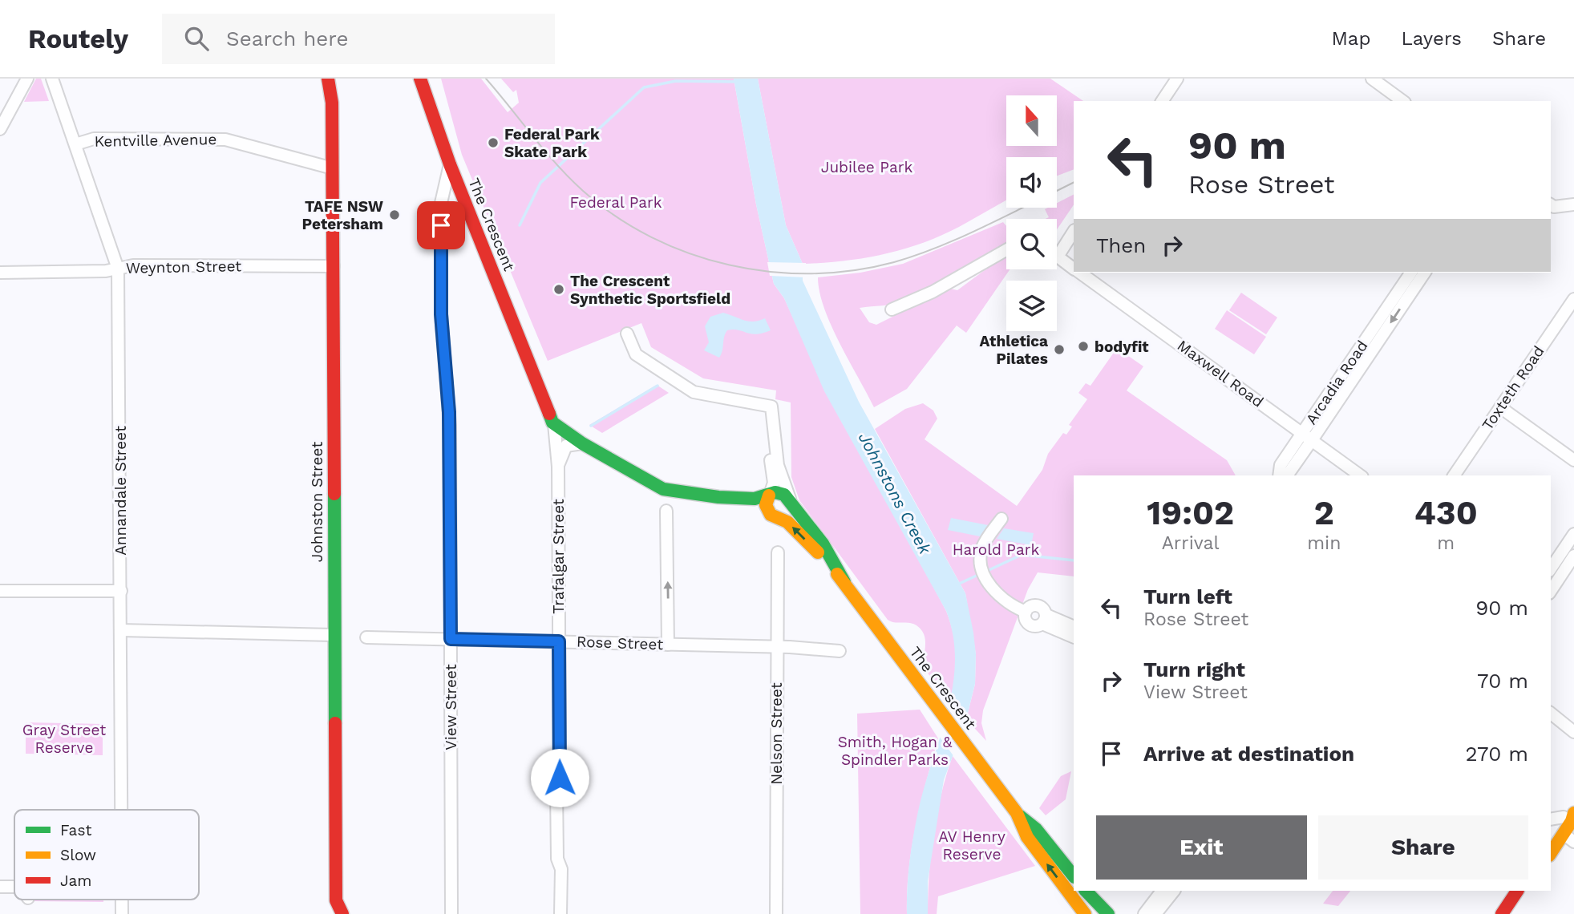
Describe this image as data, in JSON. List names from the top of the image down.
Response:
{
  "streets": {
    "main road": ["The Crescent", "Johnston Street"],
    "street": [
      "Kentville Avenue",
      "Weynton Street",
      "Maxwell Road",
      "Arcadia Road",
      "Toxteth Road",
      "Annandale Street",
      "Trafalgar Street",
      "Rose Street",
      "View Street",
      "Nelson Street"
    ]
  },
  "crossings": [
    ["Kentville Avenue", "Annandale Street"],
    ["Kentville Avenue", "Johnston Street"],
    ["The Crescent", "Trafalgar Street"],
    ["The Crescent", "View Street"],
    ["Weynton Street", "Annandale Street"],
    ["Weynton Street", "Johnston Street"],
    ["Maxwell Road", "Arcadia Road"],
    ["Trafalgar Street", "Rose Street"],
    ["Rose Street", "View Street"],
    ["Rose Street", "Nelson Street"]
  ],
  "water": ["Johnstons Creek"],
  "parks": [
    "Jubilee Park",
    "Federal Park",
    "Harold Park",
    "Gray Street Reserve",
    "Smith, Hogan & Spindler Parks",
    "AV Henry Reserve"
  ],
  "places": [
    "Federal Park Skate Park",
    "TAFE NSW Petersham",
    "The Crescent Synthetic Sportsfield",
    "bodyfit",
    "Athletica Pilates"
  ],
  "legend": ["Fast", "Slow", "Jam"],
  "north": "top",
  "page": {
    "header": "Routely",
    "search": "Search here",
    "nav": ["Map", "Layers", "Share"],
    "turn": ["90 m", "Rose Street"],
    "then": "Then",
    "eta": [
      "19:02",
      "Arrival",
      "2",
      "min",
      "430",
      "m"
    ],
    "list": [
      {
        "name": "Turn left",
        "note": "Rose Street",
        "value": "90 m"
      },
      {
        "name": "Turn right",
        "note": "View Street",
        "value": "70 m"
      },
      {
        "name": "Arrive at destination",
        "value": "270 m"
      }
    ],
    "buttons": ["Exit", "Share"]
  }
}
